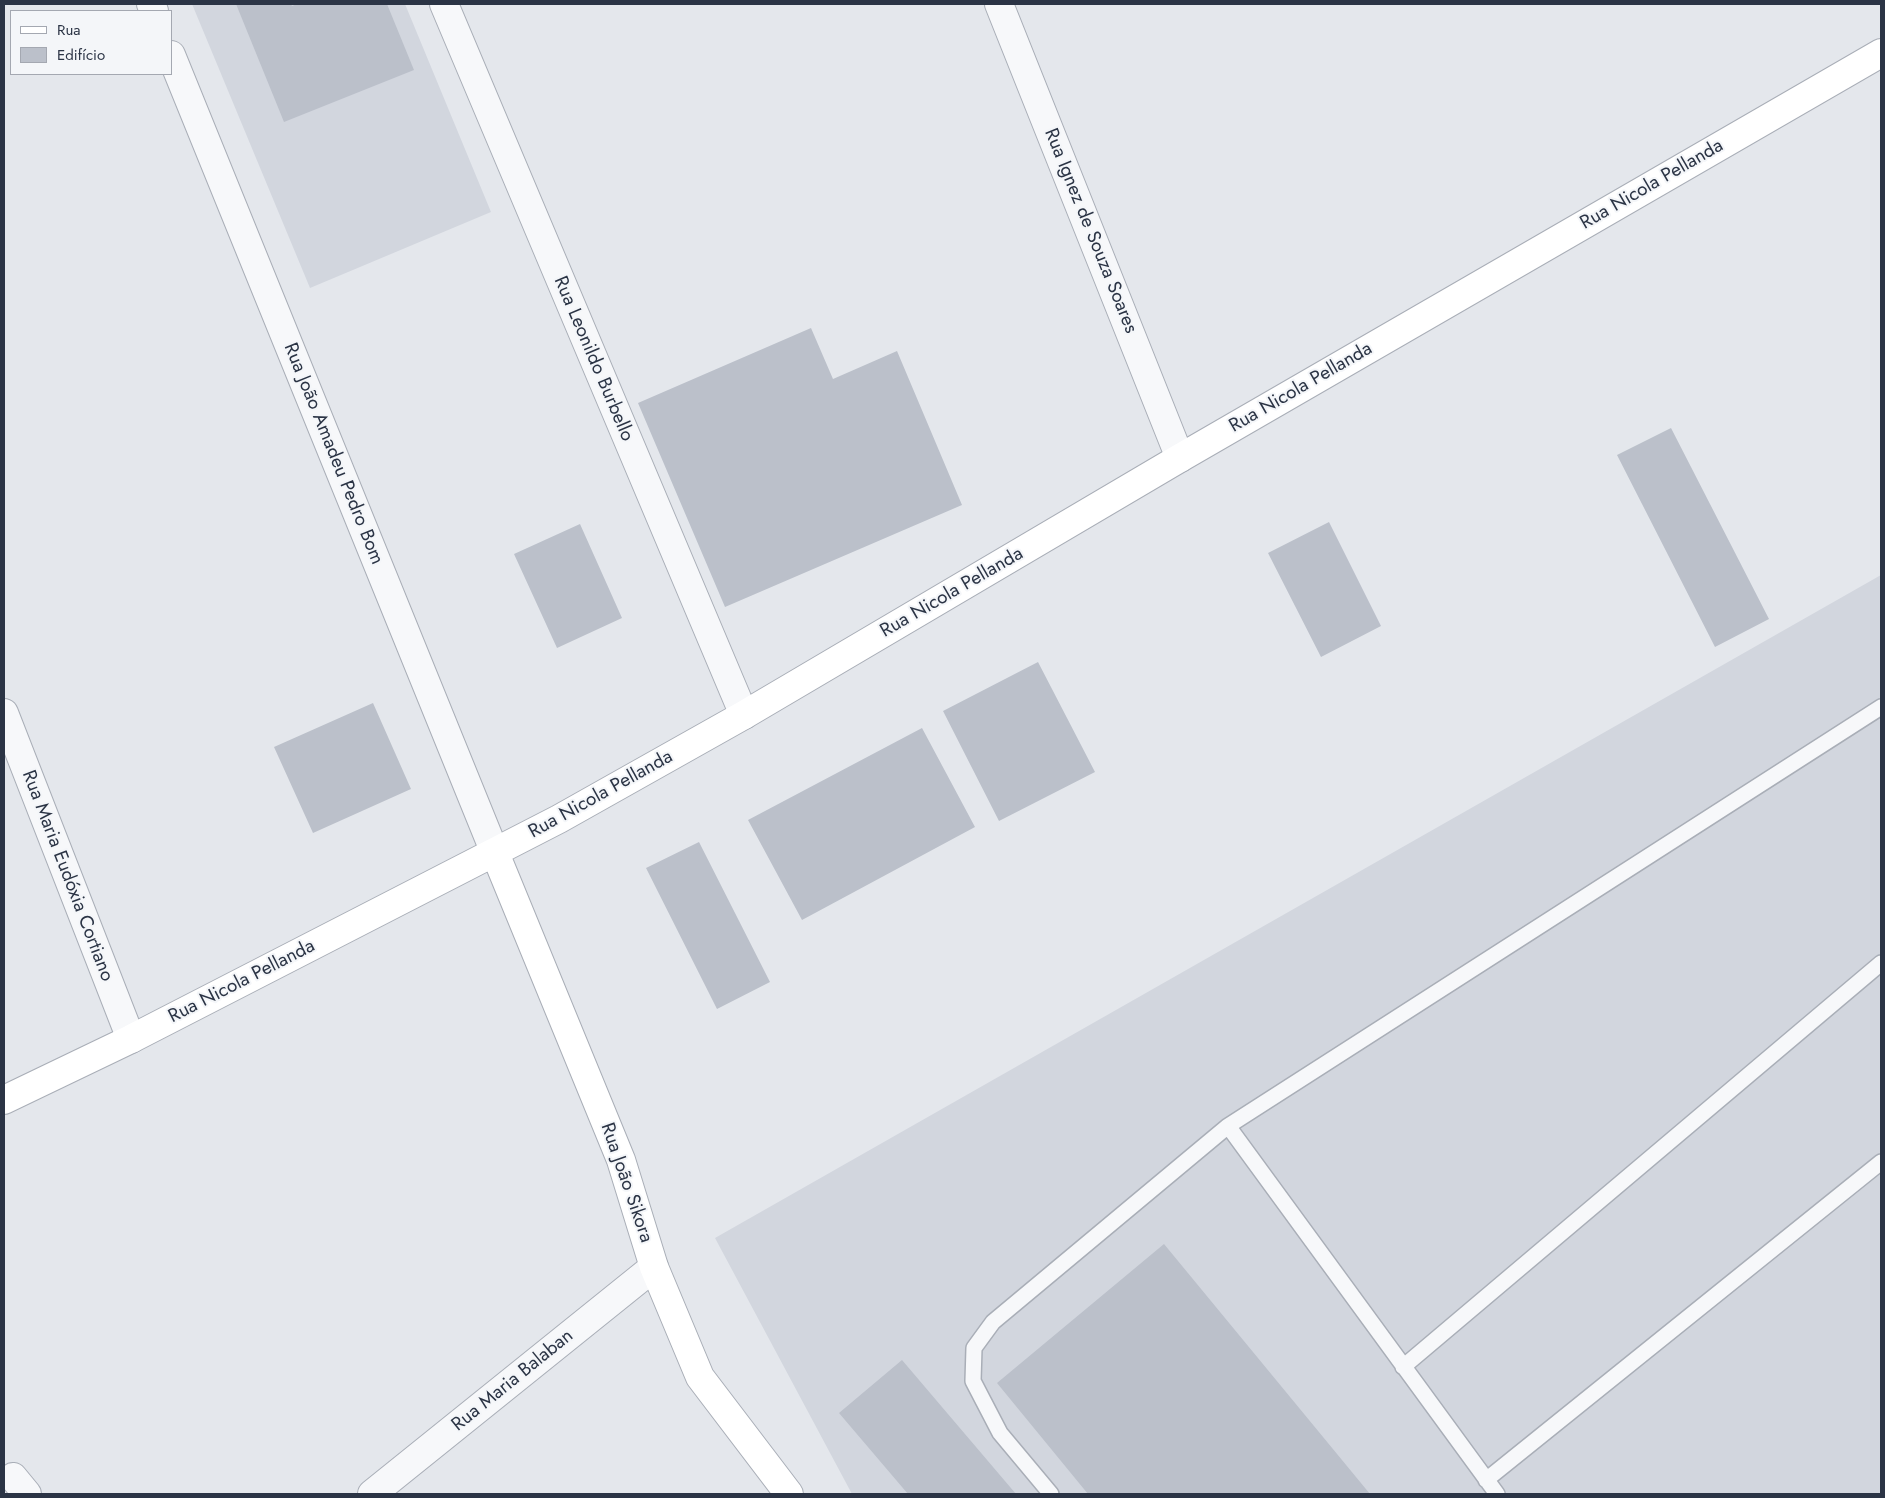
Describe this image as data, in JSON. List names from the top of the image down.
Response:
{
  "streets": {
    "main road": ["Rua Nicola Pellanda", "Rua João Sikora"],
    "street": [
      "Rua Ignez de Souza Soares",
      "Rua Leonildo Burbello",
      "Rua João Amadeu Pedro Bom",
      "Rua Maria Eudóxia Cortiano",
      "Rua Maria Balaban"
    ]
  },
  "crossings": [
    ["Rua Nicola Pellanda", "Rua Ignez de Souza Soares"],
    ["Rua Nicola Pellanda", "Rua Leonildo Burbello"],
    ["Rua Nicola Pellanda", "Rua João Amadeu Pedro Bom"],
    ["Rua Nicola Pellanda", "Rua Maria Eudóxia Cortiano"],
    ["Rua Nicola Pellanda", "Rua João Sikora"],
    ["Rua João Amadeu Pedro Bom", "Rua João Sikora"],
    ["Rua João Sikora", "Rua Maria Balaban"]
  ],
  "legend": ["Rua", "Edifício"]
}
